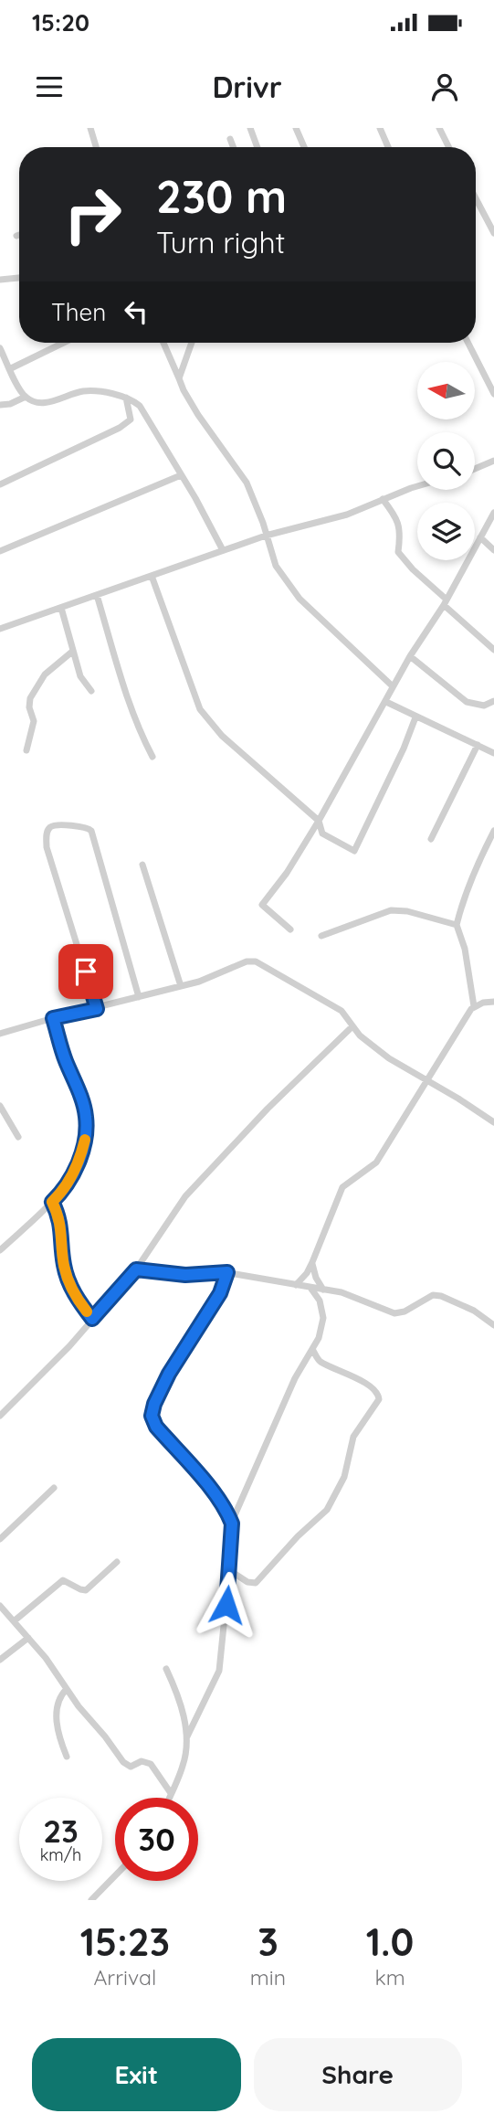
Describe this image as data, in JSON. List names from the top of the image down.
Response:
{
  "north": "left",
  "page": {
    "status": "15:20",
    "header": "Drivr",
    "turn": ["230 m", "Turn right"],
    "then": "Then",
    "speed": "23 km/h",
    "limit": "30",
    "eta": [
      "15:23",
      "Arrival",
      "3",
      "min",
      "1.0",
      "km"
    ],
    "buttons": ["Exit", "Share"]
  }
}
